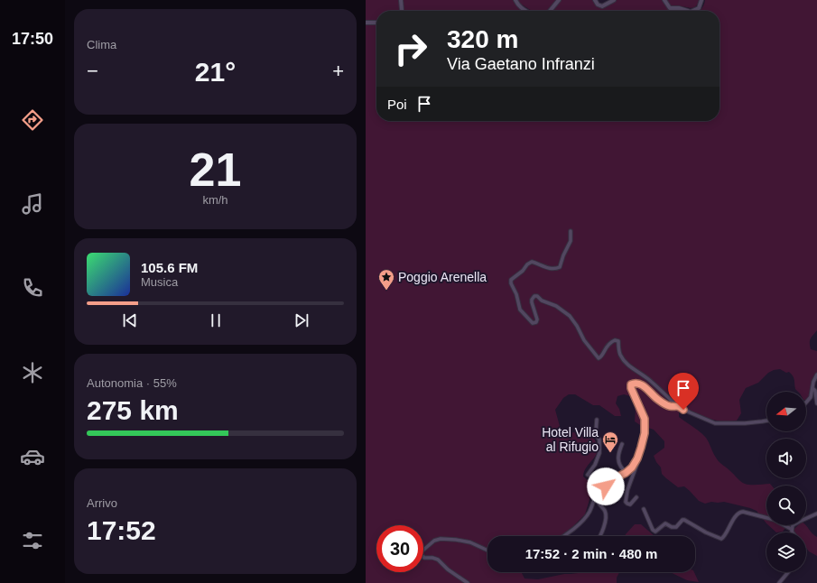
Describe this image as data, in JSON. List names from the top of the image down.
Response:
{
  "places": {
    "place": ["Poggio Arenella"],
    "hotel": ["Hotel Villa al Rifugio"]
  },
  "north": "left",
  "page": {
    "tabs": "17:50",
    "tile": [
      "Clima",
      ["21", "km/h"],
      ["Autonomia · 55%", "275 km"],
      ["Arrivo", "17:52"]
    ],
    "turn": ["320 m", "Via Gaetano Infranzi"],
    "heat": ["−", "21°", "+"],
    "then": "Poi",
    "song": ["105.6 FM", "Musica"],
    "limit": "30",
    "trip": "17:52 · 2 min · 480 m"
  }
}
